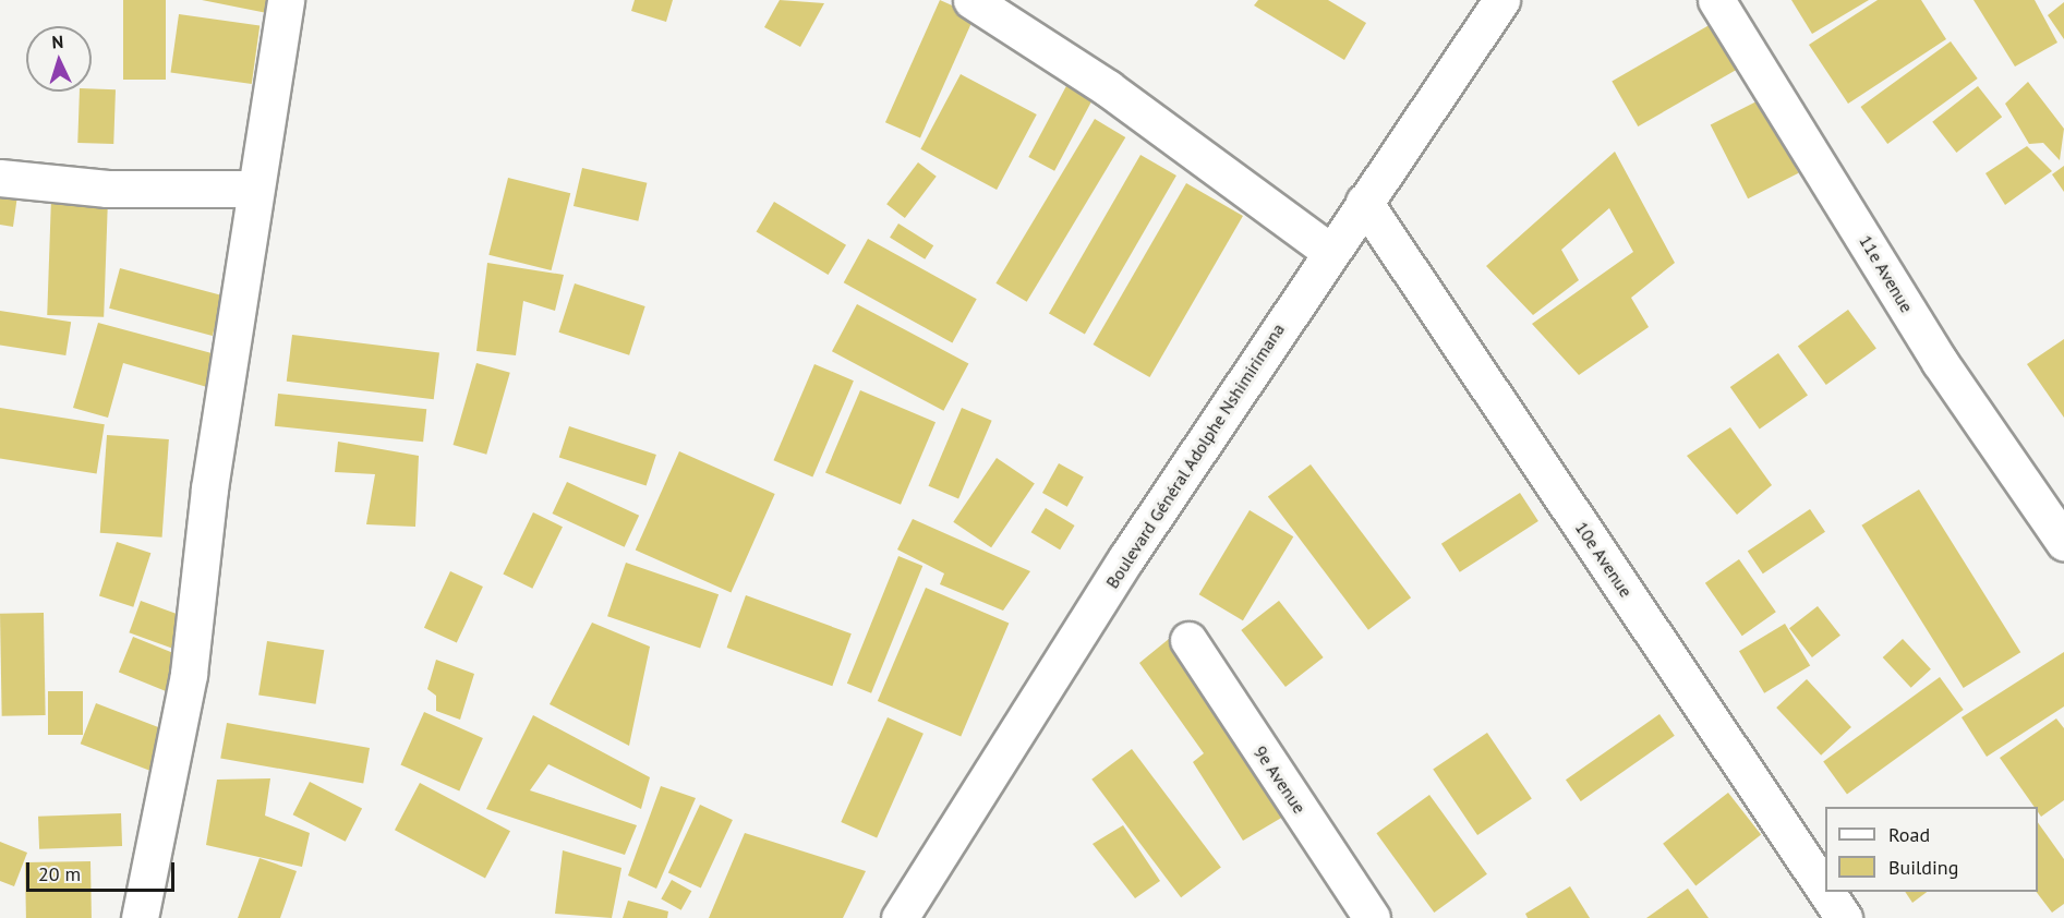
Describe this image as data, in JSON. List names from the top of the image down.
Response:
{
  "streets": {
    "street": [
      "11e Avenue",
      "Boulevard Général Adolphe Nshimirimana",
      "10e Avenue",
      "9e Avenue"
    ]
  },
  "crossings": [
    ["Boulevard Général Adolphe Nshimirimana", "10e Avenue"]
  ],
  "legend": ["Road", "Building"],
  "scale_bar": "20 m",
  "north": "top"
}
